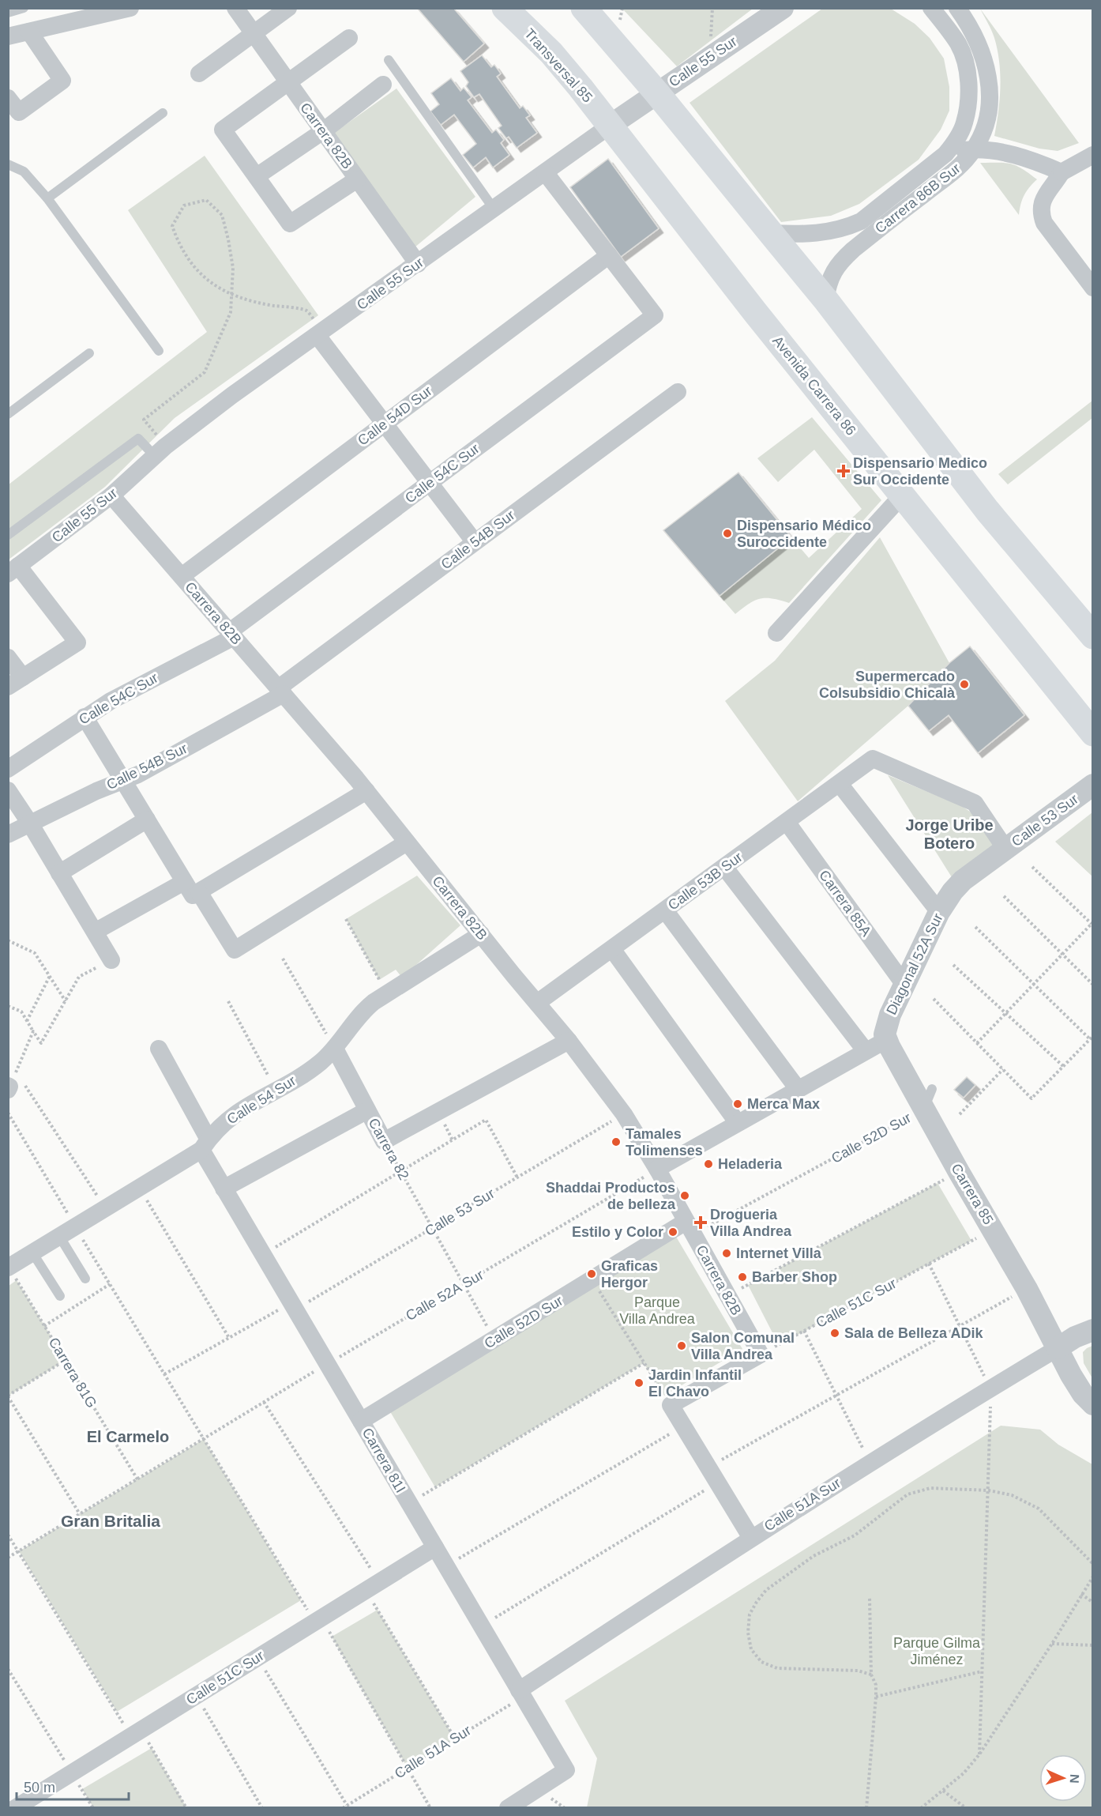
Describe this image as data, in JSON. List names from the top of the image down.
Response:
{
  "streets": {
    "main road": ["Transversal 85", "Avenida Carrera 86"],
    "street": [
      "Calle 55 Sur",
      "Carrera 82B",
      "Carrera 86B Sur",
      "Calle 54D Sur",
      "Calle 54C Sur",
      "Calle 54B Sur",
      "Calle 53 Sur",
      "Calle 53B Sur",
      "Carrera 85A",
      "Diagonal 52A Sur",
      "Calle 54 Sur",
      "Calle 52D Sur",
      "Carrera 82",
      "Carrera 85",
      "Calle 51C Sur",
      "Carrera 81I",
      "Calle 51A Sur"
    ],
    "path": ["Calle 52A Sur", "Carrera 81G"]
  },
  "crossings": [
    ["Calle 55 Sur", "Transversal 85"],
    ["Calle 55 Sur", "Carrera 82B"],
    ["Calle 55 Sur", "Avenida Carrera 86"],
    ["Transversal 85", "Avenida Carrera 86"],
    ["Carrera 82B", "Calle 54D Sur"],
    ["Carrera 82B", "Calle 54C Sur"],
    ["Carrera 82B", "Calle 54B Sur"],
    ["Carrera 82B", "Calle 53 Sur"],
    ["Carrera 82B", "Calle 53B Sur"],
    ["Carrera 82B", "Calle 54 Sur"],
    ["Carrera 82B", "Calle 52D Sur"],
    ["Carrera 82B", "Calle 52A Sur"],
    ["Carrera 82B", "Calle 51C Sur"],
    ["Calle 54D Sur", "Calle 54C Sur"],
    ["Calle 53 Sur", "Calle 53B Sur"],
    ["Calle 53 Sur", "Diagonal 52A Sur"],
    ["Calle 53 Sur", "Carrera 82"],
    ["Calle 53 Sur", "Carrera 81I"],
    ["Calle 53B Sur", "Carrera 85A"],
    ["Carrera 85A", "Diagonal 52A Sur"],
    ["Diagonal 52A Sur", "Carrera 85"],
    ["Calle 54 Sur", "Carrera 82"],
    ["Calle 54 Sur", "Carrera 81G"],
    ["Calle 54 Sur", "Carrera 81I"],
    ["Calle 52D Sur", "Carrera 82"],
    ["Calle 52D Sur", "Carrera 85"],
    ["Calle 52D Sur", "Carrera 81I"],
    ["Carrera 82", "Calle 52A Sur"],
    ["Carrera 85", "Calle 51C Sur"],
    ["Carrera 85", "Calle 51A Sur"],
    ["Calle 52A Sur", "Carrera 81G"],
    ["Calle 52A Sur", "Carrera 81I"],
    ["Calle 51C Sur", "Carrera 81I"],
    ["Carrera 81I", "Calle 51A Sur"]
  ],
  "districts": ["Jorge Uribe Botero", "El Carmelo", "Gran Britalia"],
  "parks": ["Parque Villa Andrea", "Parque Gilma Jiménez"],
  "places": {
    "health": ["Dispensario Medico Sur Occidente", "Drogueria Villa Andrea"],
    "other": [
      "Dispensario Médico Suroccidente",
      "Supermercado Colsubsidio Chicalà",
      "Merca Max",
      "Tamales Tolimenses",
      "Heladeria",
      "Shaddai Productos de belleza",
      "Estilo y Color",
      "Internet Villa",
      "Graficas Hergor",
      "Barber Shop",
      "Sala de Belleza ADik",
      "Salon Comunal Villa Andrea",
      "Jardin Infantil El Chavo"
    ]
  },
  "scale_bar": "50 m",
  "north": "right"
}
